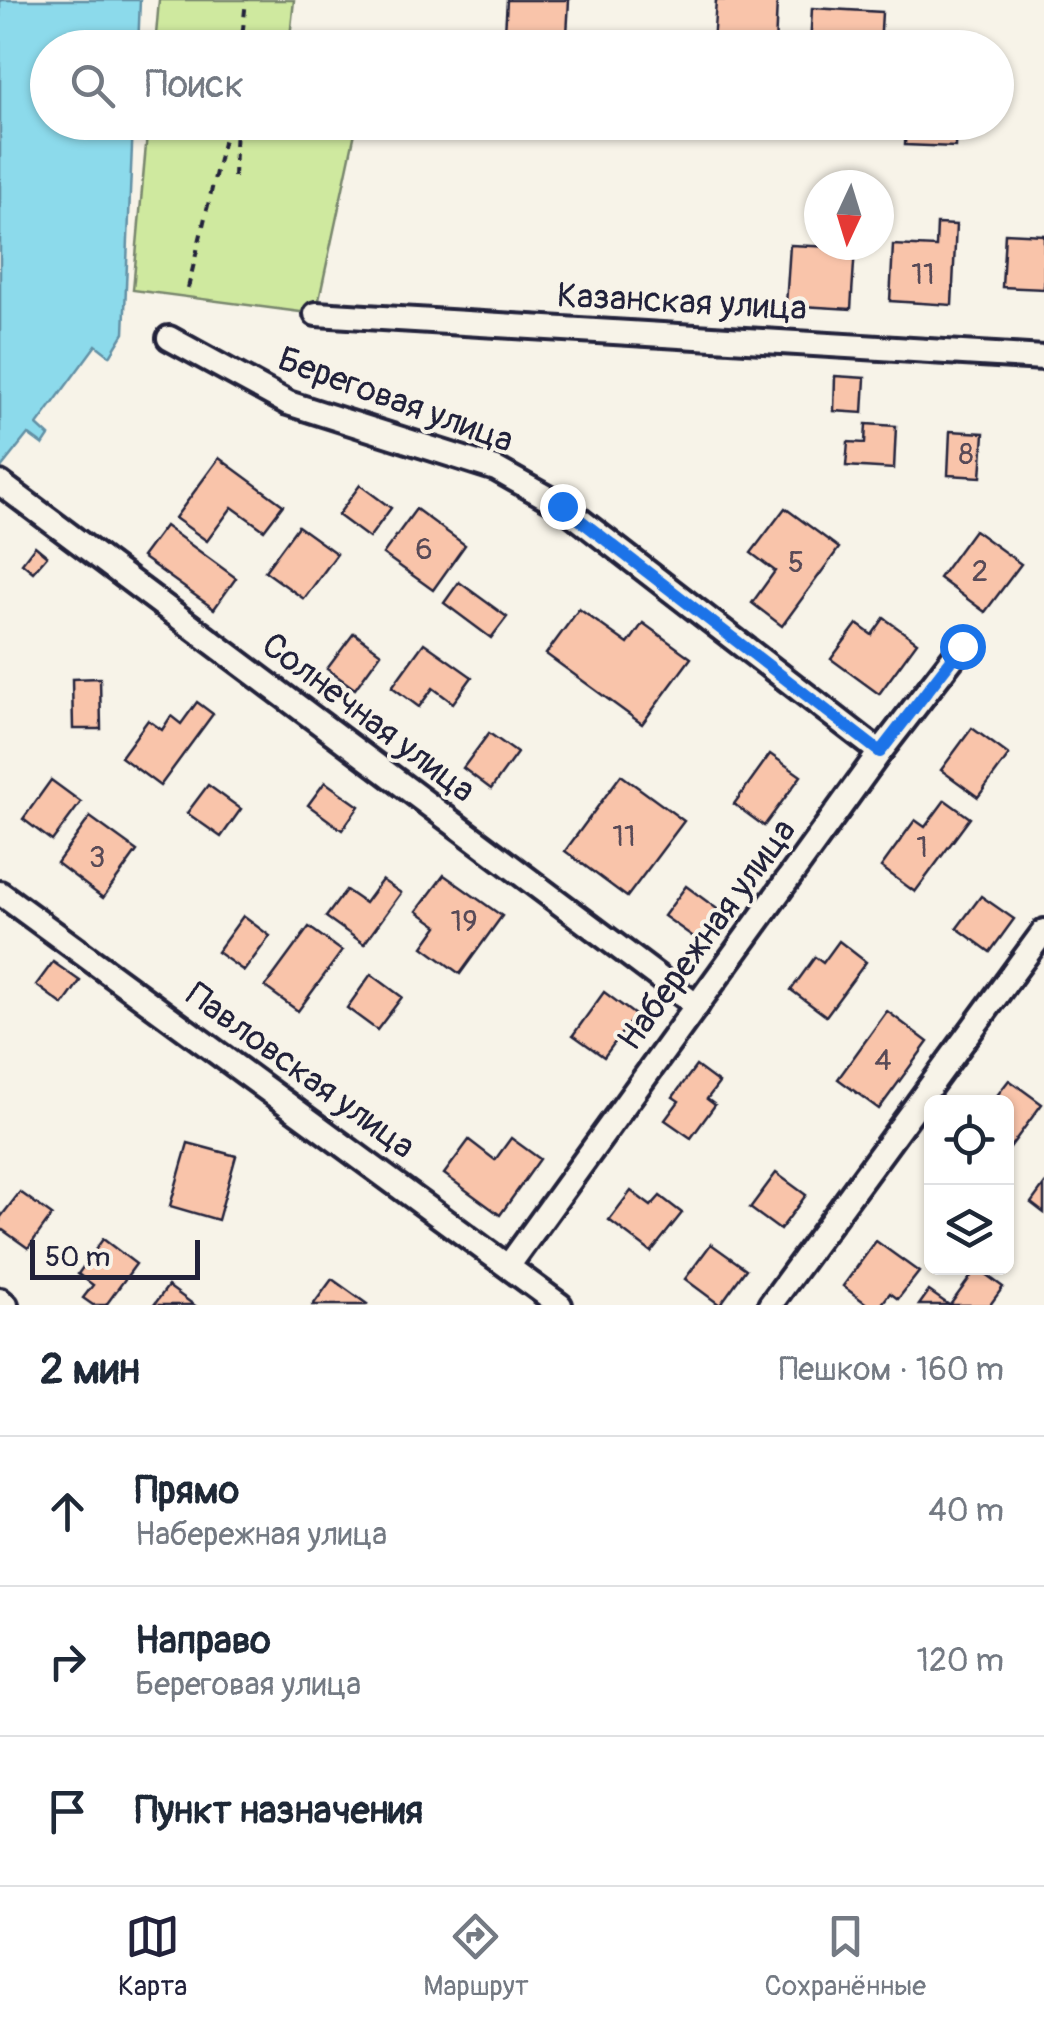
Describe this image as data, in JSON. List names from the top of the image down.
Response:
{
  "streets": {
    "street": [
      "Казанская улица",
      "Береговая улица",
      "Солнечная улица",
      "Набережная улица",
      "Павловская улица"
    ]
  },
  "crossings": [
    ["Береговая улица", "Набережная улица"],
    ["Солнечная улица", "Набережная улица"],
    ["Набережная улица", "Павловская улица"]
  ],
  "house_numbers": [
    "11",
    "8",
    "6",
    "5",
    "2",
    "11",
    "1",
    "3",
    "19",
    "4"
  ],
  "scale_bar": "50 m",
  "north": "bottom",
  "page": {
    "search": "Поиск",
    "scale": "50 m",
    "heading": ["2 мин", "Пешком · 160 m"],
    "list": [
      ["Прямо", "Набережная улица", "40 m"],
      ["Направо", "Береговая улица", "120 m"],
      "Пункт назначения"
    ],
    "nav": ["Карта", "Маршрут", "Сохранённые"]
  }
}
